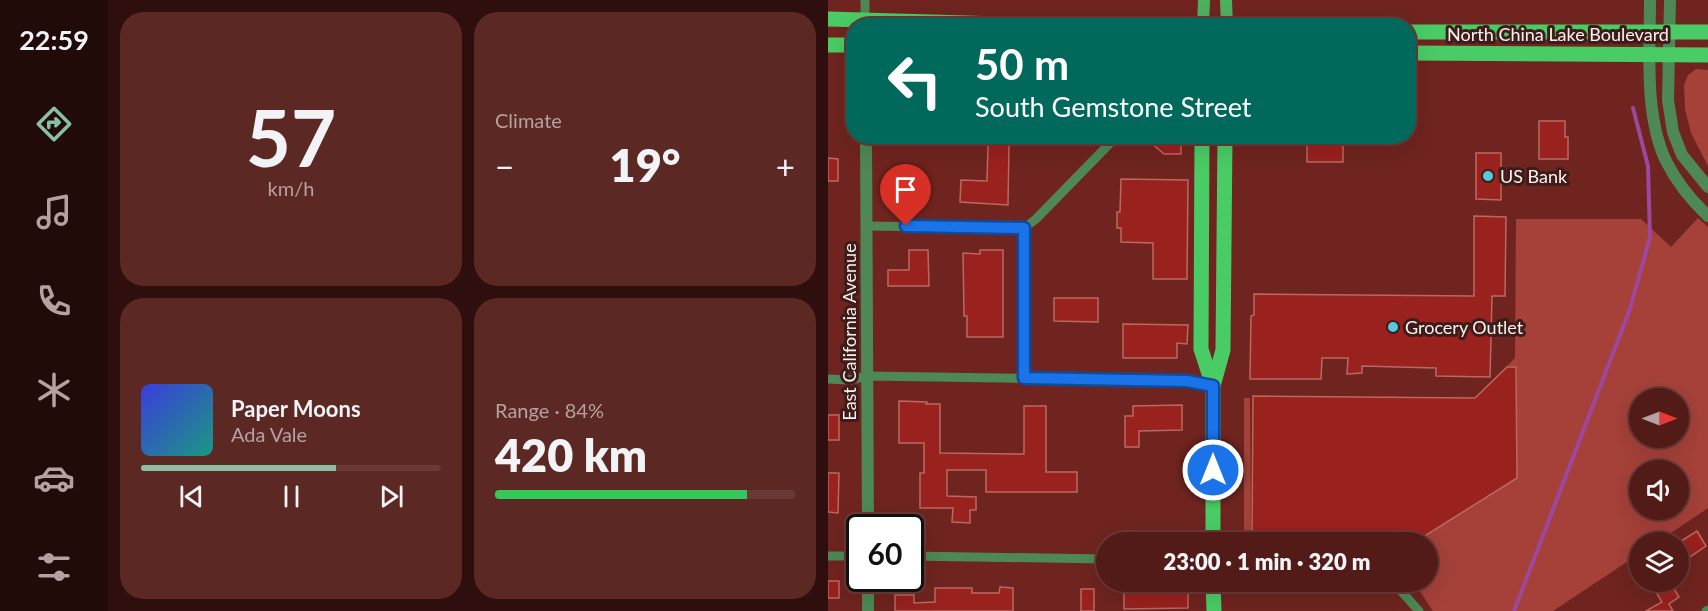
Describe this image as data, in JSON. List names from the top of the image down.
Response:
{
  "streets": {
    "main road": ["North China Lake Boulevard"],
    "street": ["East California Avenue"]
  },
  "places": ["US Bank", "Grocery Outlet"],
  "north": "right",
  "page": {
    "tabs": "22:59",
    "tile": [
      ["57", "km/h"],
      "Climate",
      ["Range · 84%", "420 km"]
    ],
    "turn": ["50 m", "South Gemstone Street"],
    "heat": ["−", "19°", "+"],
    "song": ["Paper Moons", "Ada Vale"],
    "limit": "60",
    "trip": "23:00 · 1 min · 320 m"
  }
}
